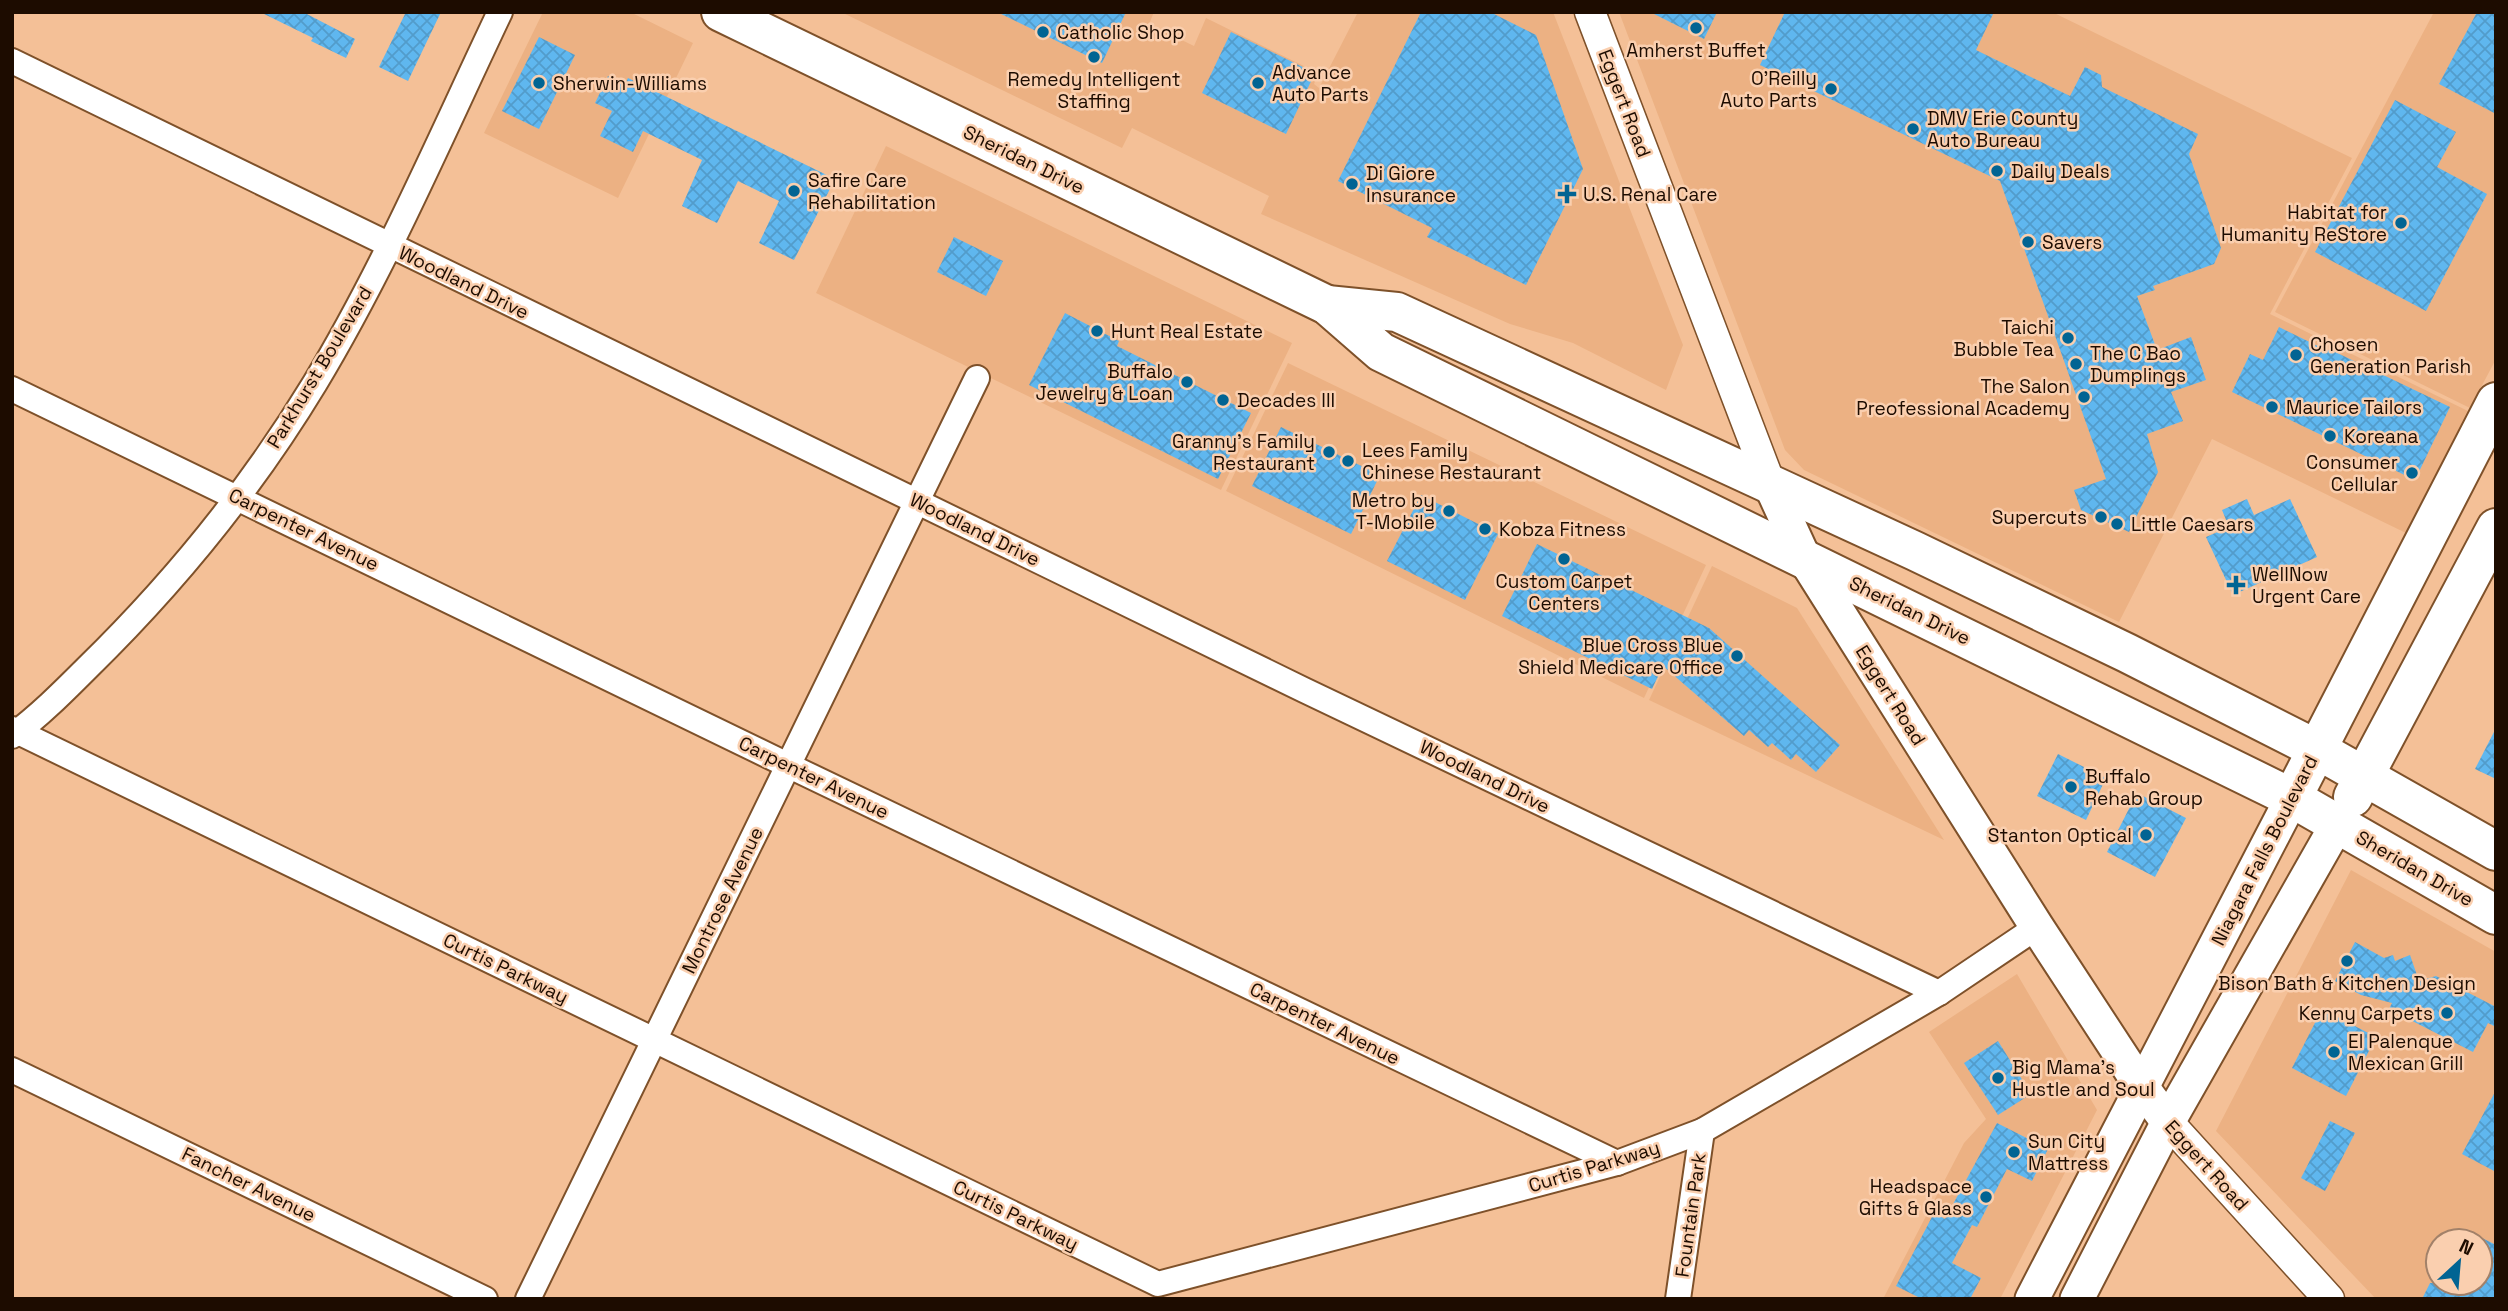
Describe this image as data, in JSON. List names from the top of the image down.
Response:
{
  "streets": {
    "main road": ["Eggert Road", "Sheridan Drive", "Niagara Falls Boulevard"],
    "street": [
      "Woodland Drive",
      "Parkhurst Boulevard",
      "Carpenter Avenue",
      "Montrose Avenue",
      "Curtis Parkway",
      "Fancher Avenue",
      "Fountain Park"
    ]
  },
  "crossings": [
    ["Eggert Road", "Sheridan Drive"],
    ["Eggert Road", "Niagara Falls Boulevard"],
    ["Eggert Road", "Curtis Parkway"],
    ["Sheridan Drive", "Niagara Falls Boulevard"],
    ["Woodland Drive", "Parkhurst Boulevard"],
    ["Woodland Drive", "Montrose Avenue"],
    ["Woodland Drive", "Curtis Parkway"],
    ["Parkhurst Boulevard", "Carpenter Avenue"],
    ["Parkhurst Boulevard", "Curtis Parkway"],
    ["Carpenter Avenue", "Montrose Avenue"],
    ["Carpenter Avenue", "Curtis Parkway"],
    ["Montrose Avenue", "Curtis Parkway"],
    ["Curtis Parkway", "Fountain Park"]
  ],
  "places": {
    "other": [
      "Amherst Buffet",
      "Catholic Shop",
      "Remedy Intelligent Staffing",
      "Sherwin-Williams",
      "Advance Auto Parts",
      "O'Reilly Auto Parts",
      "DMV Erie County Auto Bureau",
      "Daily Deals",
      "Di Giore Insurance",
      "Safire Care Rehabilitation",
      "Habitat for Humanity ReStore",
      "Savers",
      "Hunt Real Estate",
      "Taichi Bubble Tea",
      "Chosen Generation Parish",
      "The C Bao Dumplings",
      "Buffalo Jewelry & Loan",
      "The Salon Preofessional Academy",
      "Decades III",
      "Maurice Tailors",
      "Koreana",
      "Granny's Family Restaurant",
      "Lees Family Chinese Restaurant",
      "Consumer Cellular",
      "Metro by T-Mobile",
      "Supercuts",
      "Little Caesars",
      "Kobza Fitness",
      "Custom Carpet Centers",
      "Blue Cross Blue Shield Medicare Office",
      "Buffalo Rehab Group",
      "Stanton Optical",
      "Bison Bath & Kitchen Design",
      "Kenny Carpets",
      "El Palenque Mexican Grill",
      "Big Mama's Hustle and Soul",
      "Sun City Mattress",
      "Headspace Gifts & Glass"
    ],
    "health": ["U.S. Renal Care", "WellNow Urgent Care"]
  },
  "north": "top right"
}
